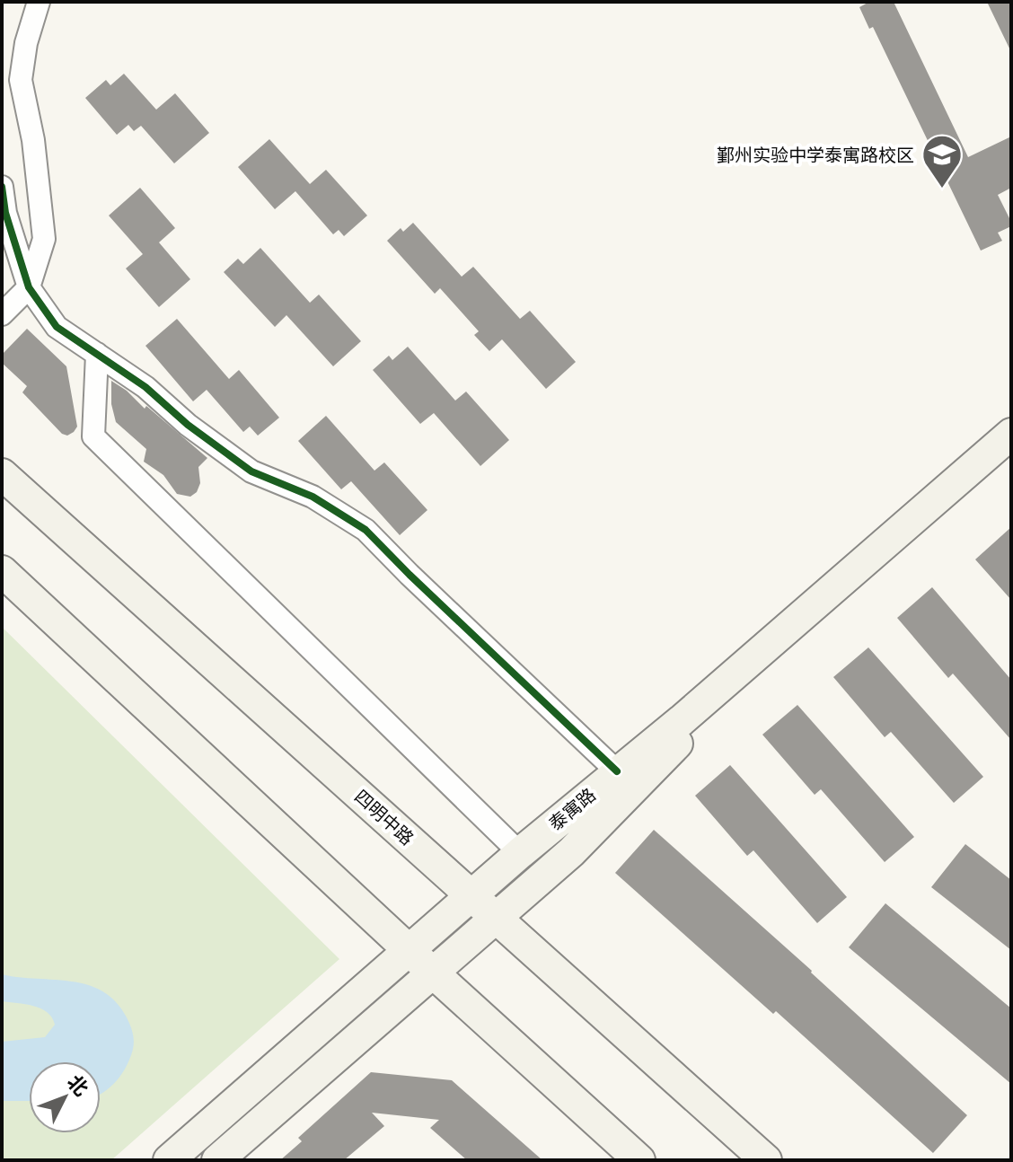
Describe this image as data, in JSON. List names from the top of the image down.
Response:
{
  "streets": {
    "main road": ["泰寓路", "四明中路"]
  },
  "crossings": [
    ["泰寓路", "四明中路"]
  ],
  "places": {
    "school or university": ["鄞州实验中学泰寓路校区"]
  },
  "north": "top right"
}
